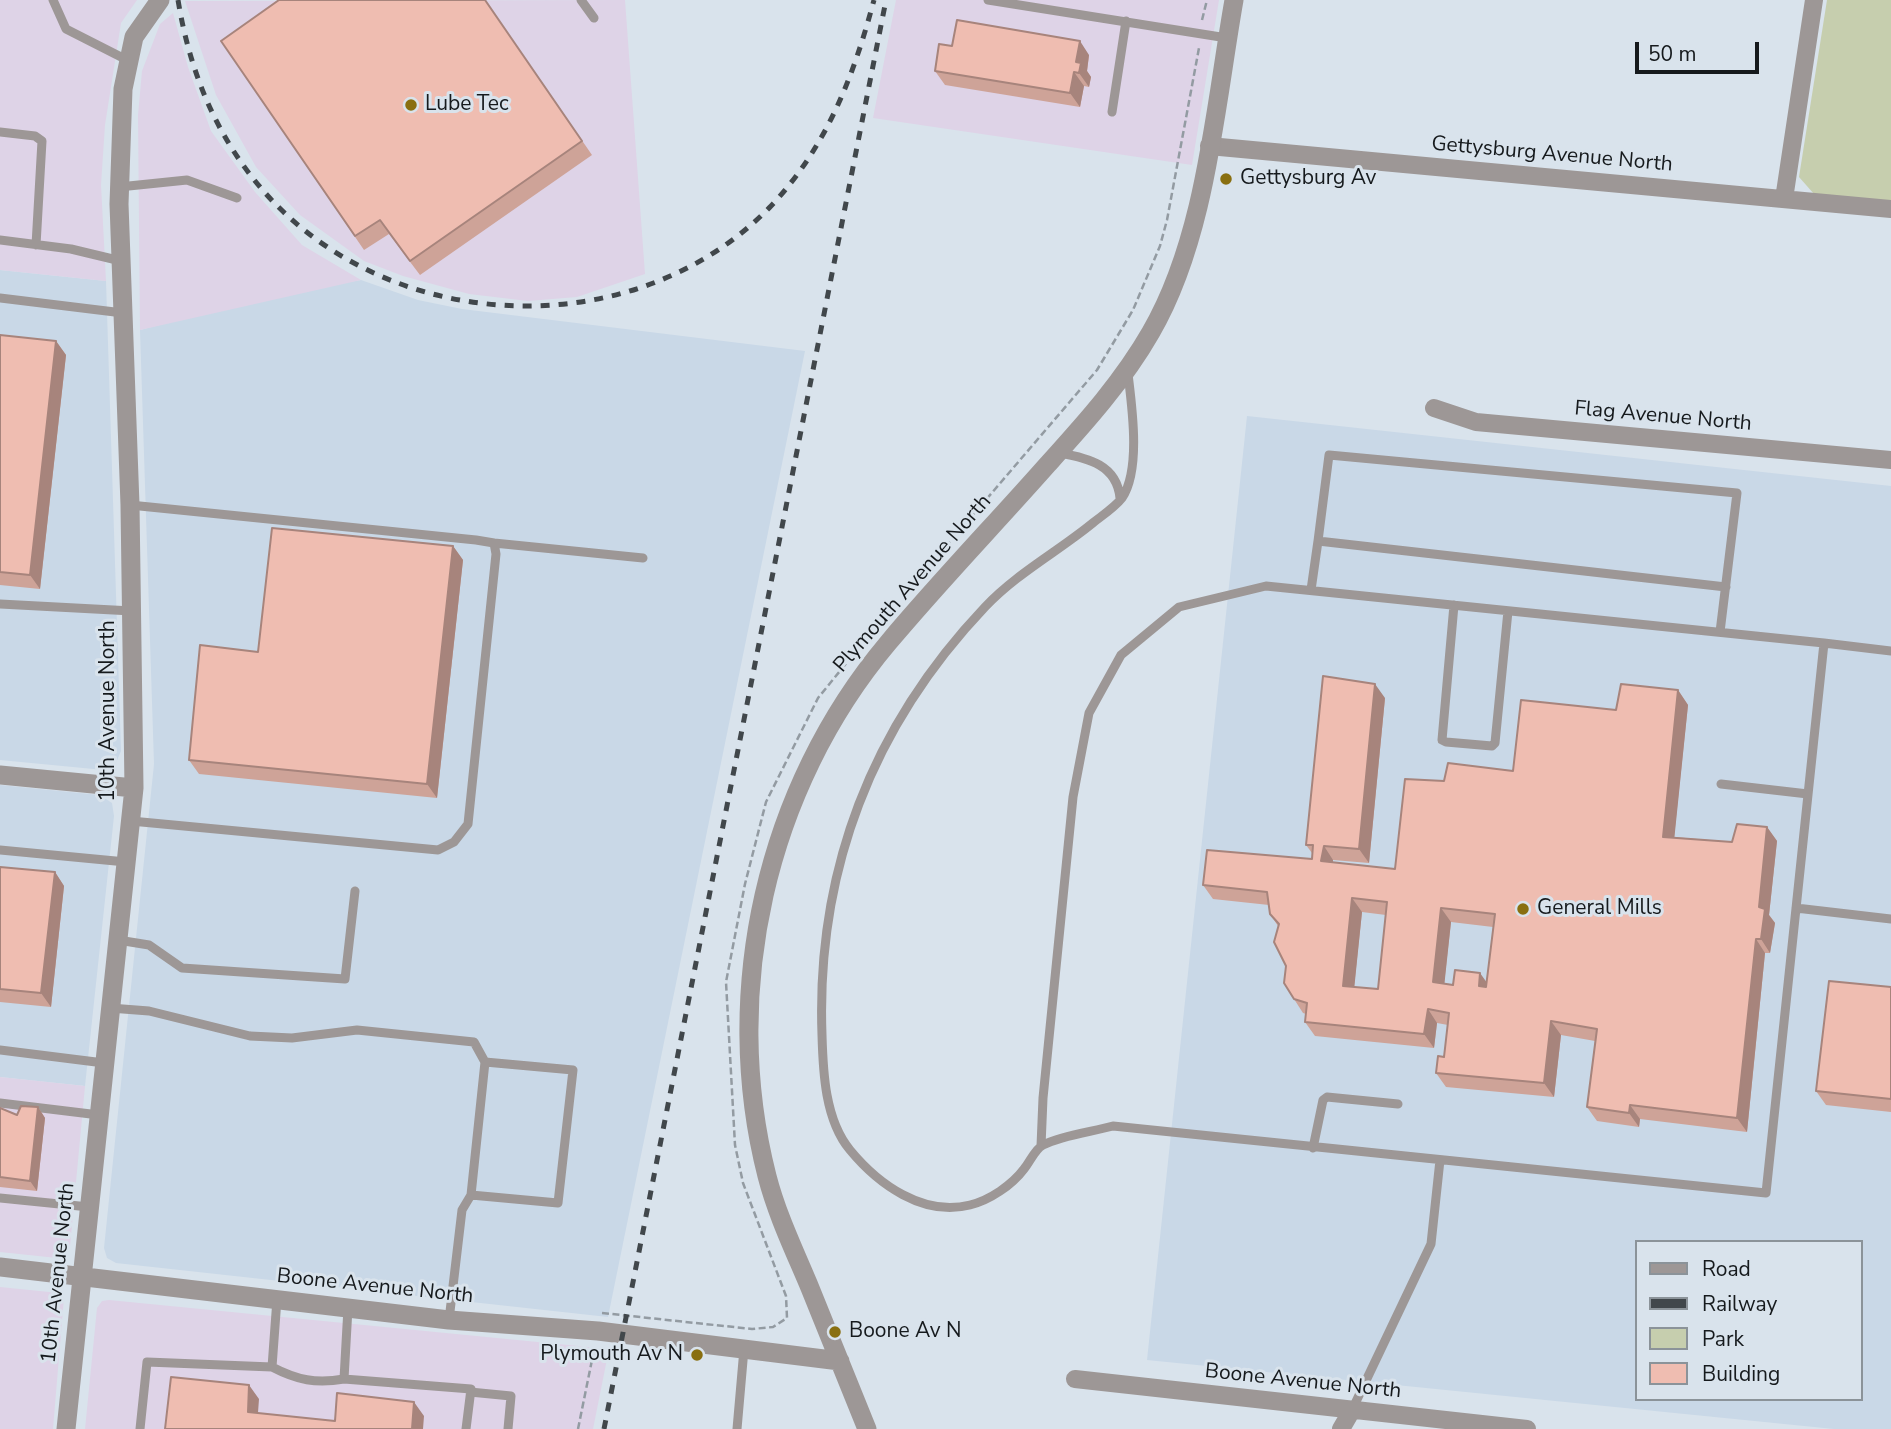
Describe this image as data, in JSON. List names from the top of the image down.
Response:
{
  "streets": {
    "street": [
      "Gettysburg Avenue North",
      "Flag Avenue North",
      "Plymouth Avenue North",
      "10th Avenue North",
      "Boone Avenue North"
    ]
  },
  "crossings": [
    ["Gettysburg Avenue North", "Plymouth Avenue North"],
    ["Plymouth Avenue North", "Boone Avenue North"],
    ["10th Avenue North", "Boone Avenue North"]
  ],
  "places": [
    "Lube Tec",
    "Gettysburg Av",
    "General Mills",
    "Boone Av N",
    "Plymouth Av N"
  ],
  "legend": [
    "Road",
    "Railway",
    "Park",
    "Building"
  ],
  "scale_bar": "50 m"
}
